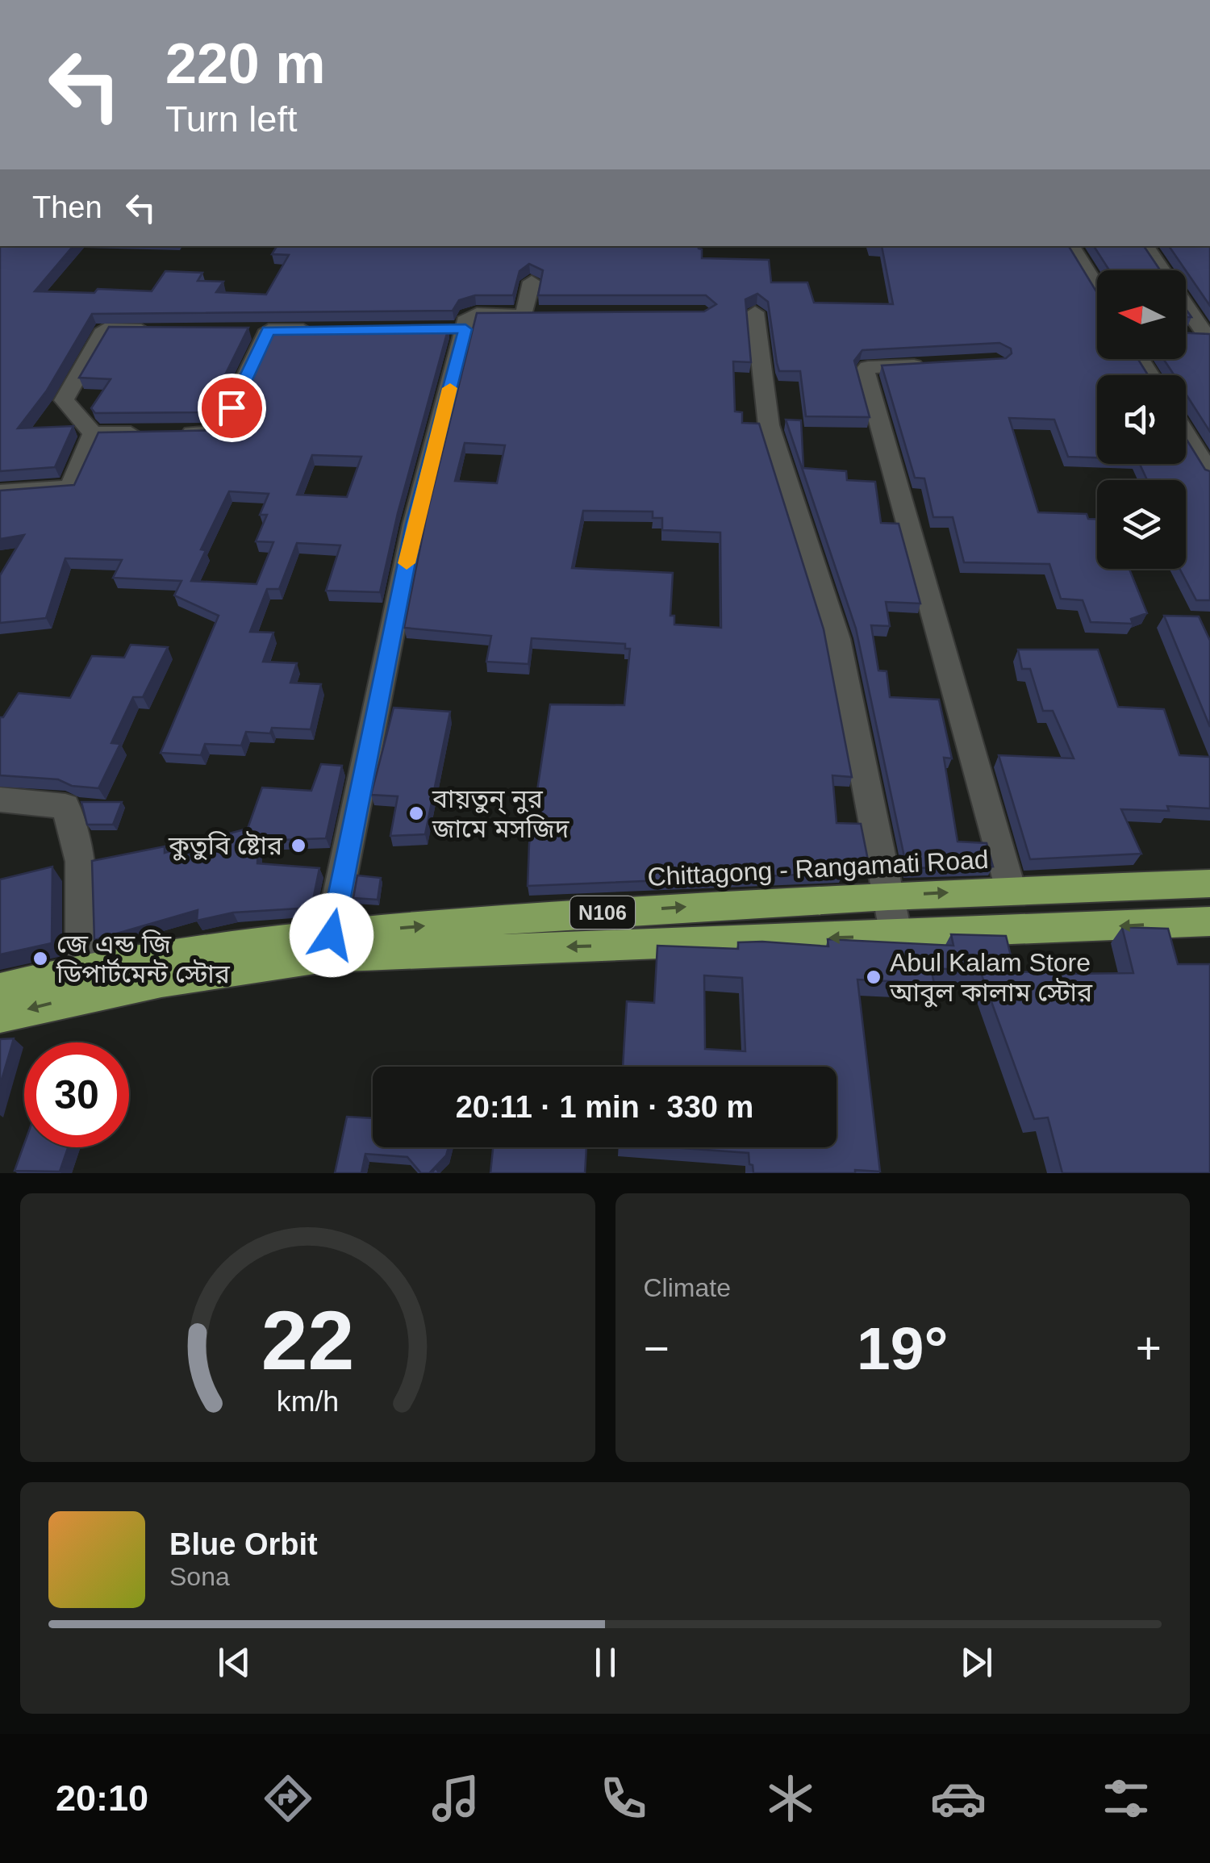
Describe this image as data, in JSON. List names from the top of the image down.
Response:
{
  "streets": {
    "highway": ["Chittagong - Rangamati Road", "N106"]
  },
  "places": [
    "বায়তুন্ নুর জামে মসজিদ",
    "কুতুবি ষ্টোর",
    "জে এন্ড জি ডিপার্টমেন্ট স্টোর",
    "Abul Kalam Store আবুল কালাম স্টোর"
  ],
  "north": "left",
  "page": {
    "turn": ["220 m", "Turn left"],
    "then": "Then",
    "limit": "30",
    "trip": "20:11 · 1 min · 330 m",
    "tile": "Climate",
    "heat": ["−", "19°", "+"],
    "song": ["Blue Orbit", "Sona"],
    "tabs": "20:10",
    "gauge": ["22", "km/h"]
  }
}
